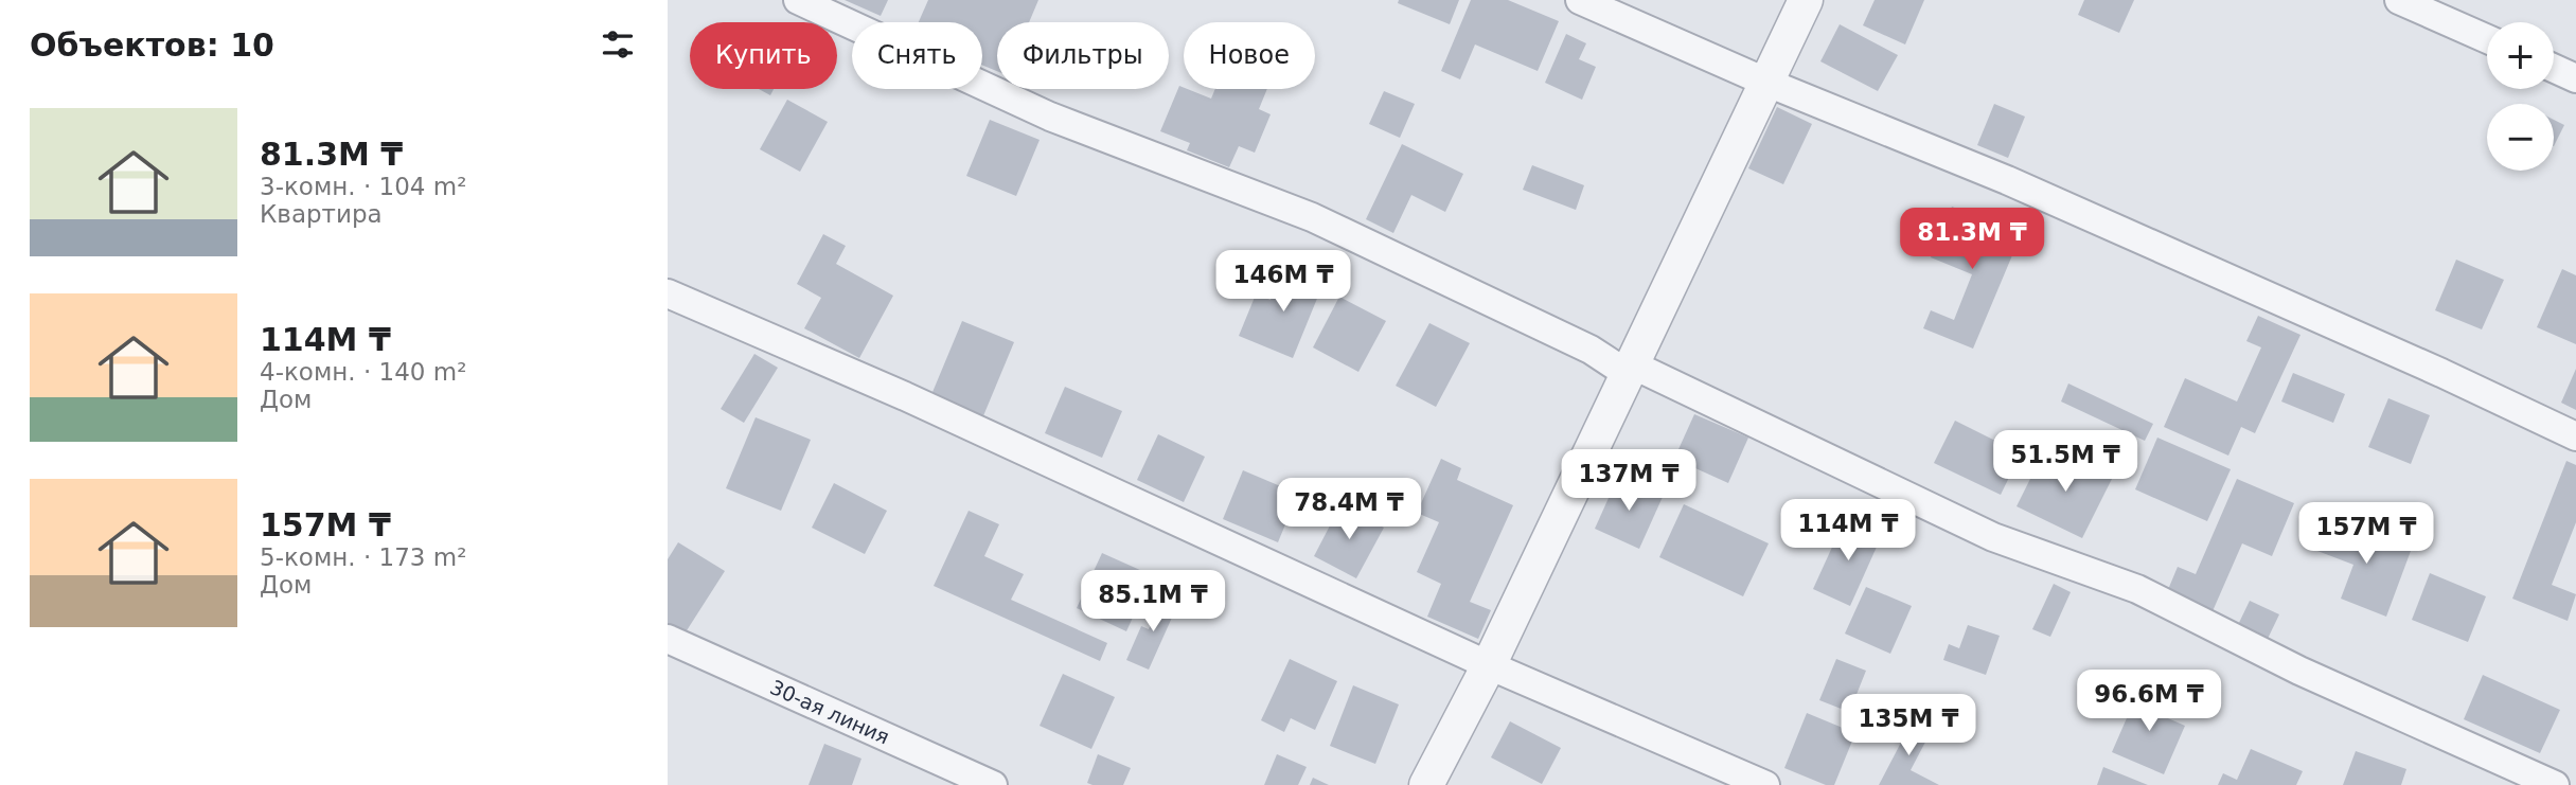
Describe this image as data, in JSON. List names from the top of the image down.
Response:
{
  "streets": {
    "street": ["30-ая линия"]
  },
  "page": {
    "heading": "Объектов: 10",
    "map_buttons": ["+", "−"],
    "chip": [
      "Купить",
      "Снять",
      "Фильтры",
      "Новое"
    ],
    "list": [
      {
        "name": "81.3M ₸",
        "note": "3-комн. · 104 m² · Квартира"
      },
      {
        "name": "114M ₸",
        "note": "4-комн. · 140 m² · Дом"
      },
      {
        "name": "157M ₸",
        "note": "5-комн. · 173 m² · Дом"
      }
    ],
    "price": [
      "81.3M ₸",
      "146M ₸",
      "51.5M ₸",
      "137M ₸",
      "78.4M ₸",
      "114M ₸",
      "157M ₸",
      "85.1M ₸",
      "96.6M ₸",
      "135M ₸"
    ]
  }
}
